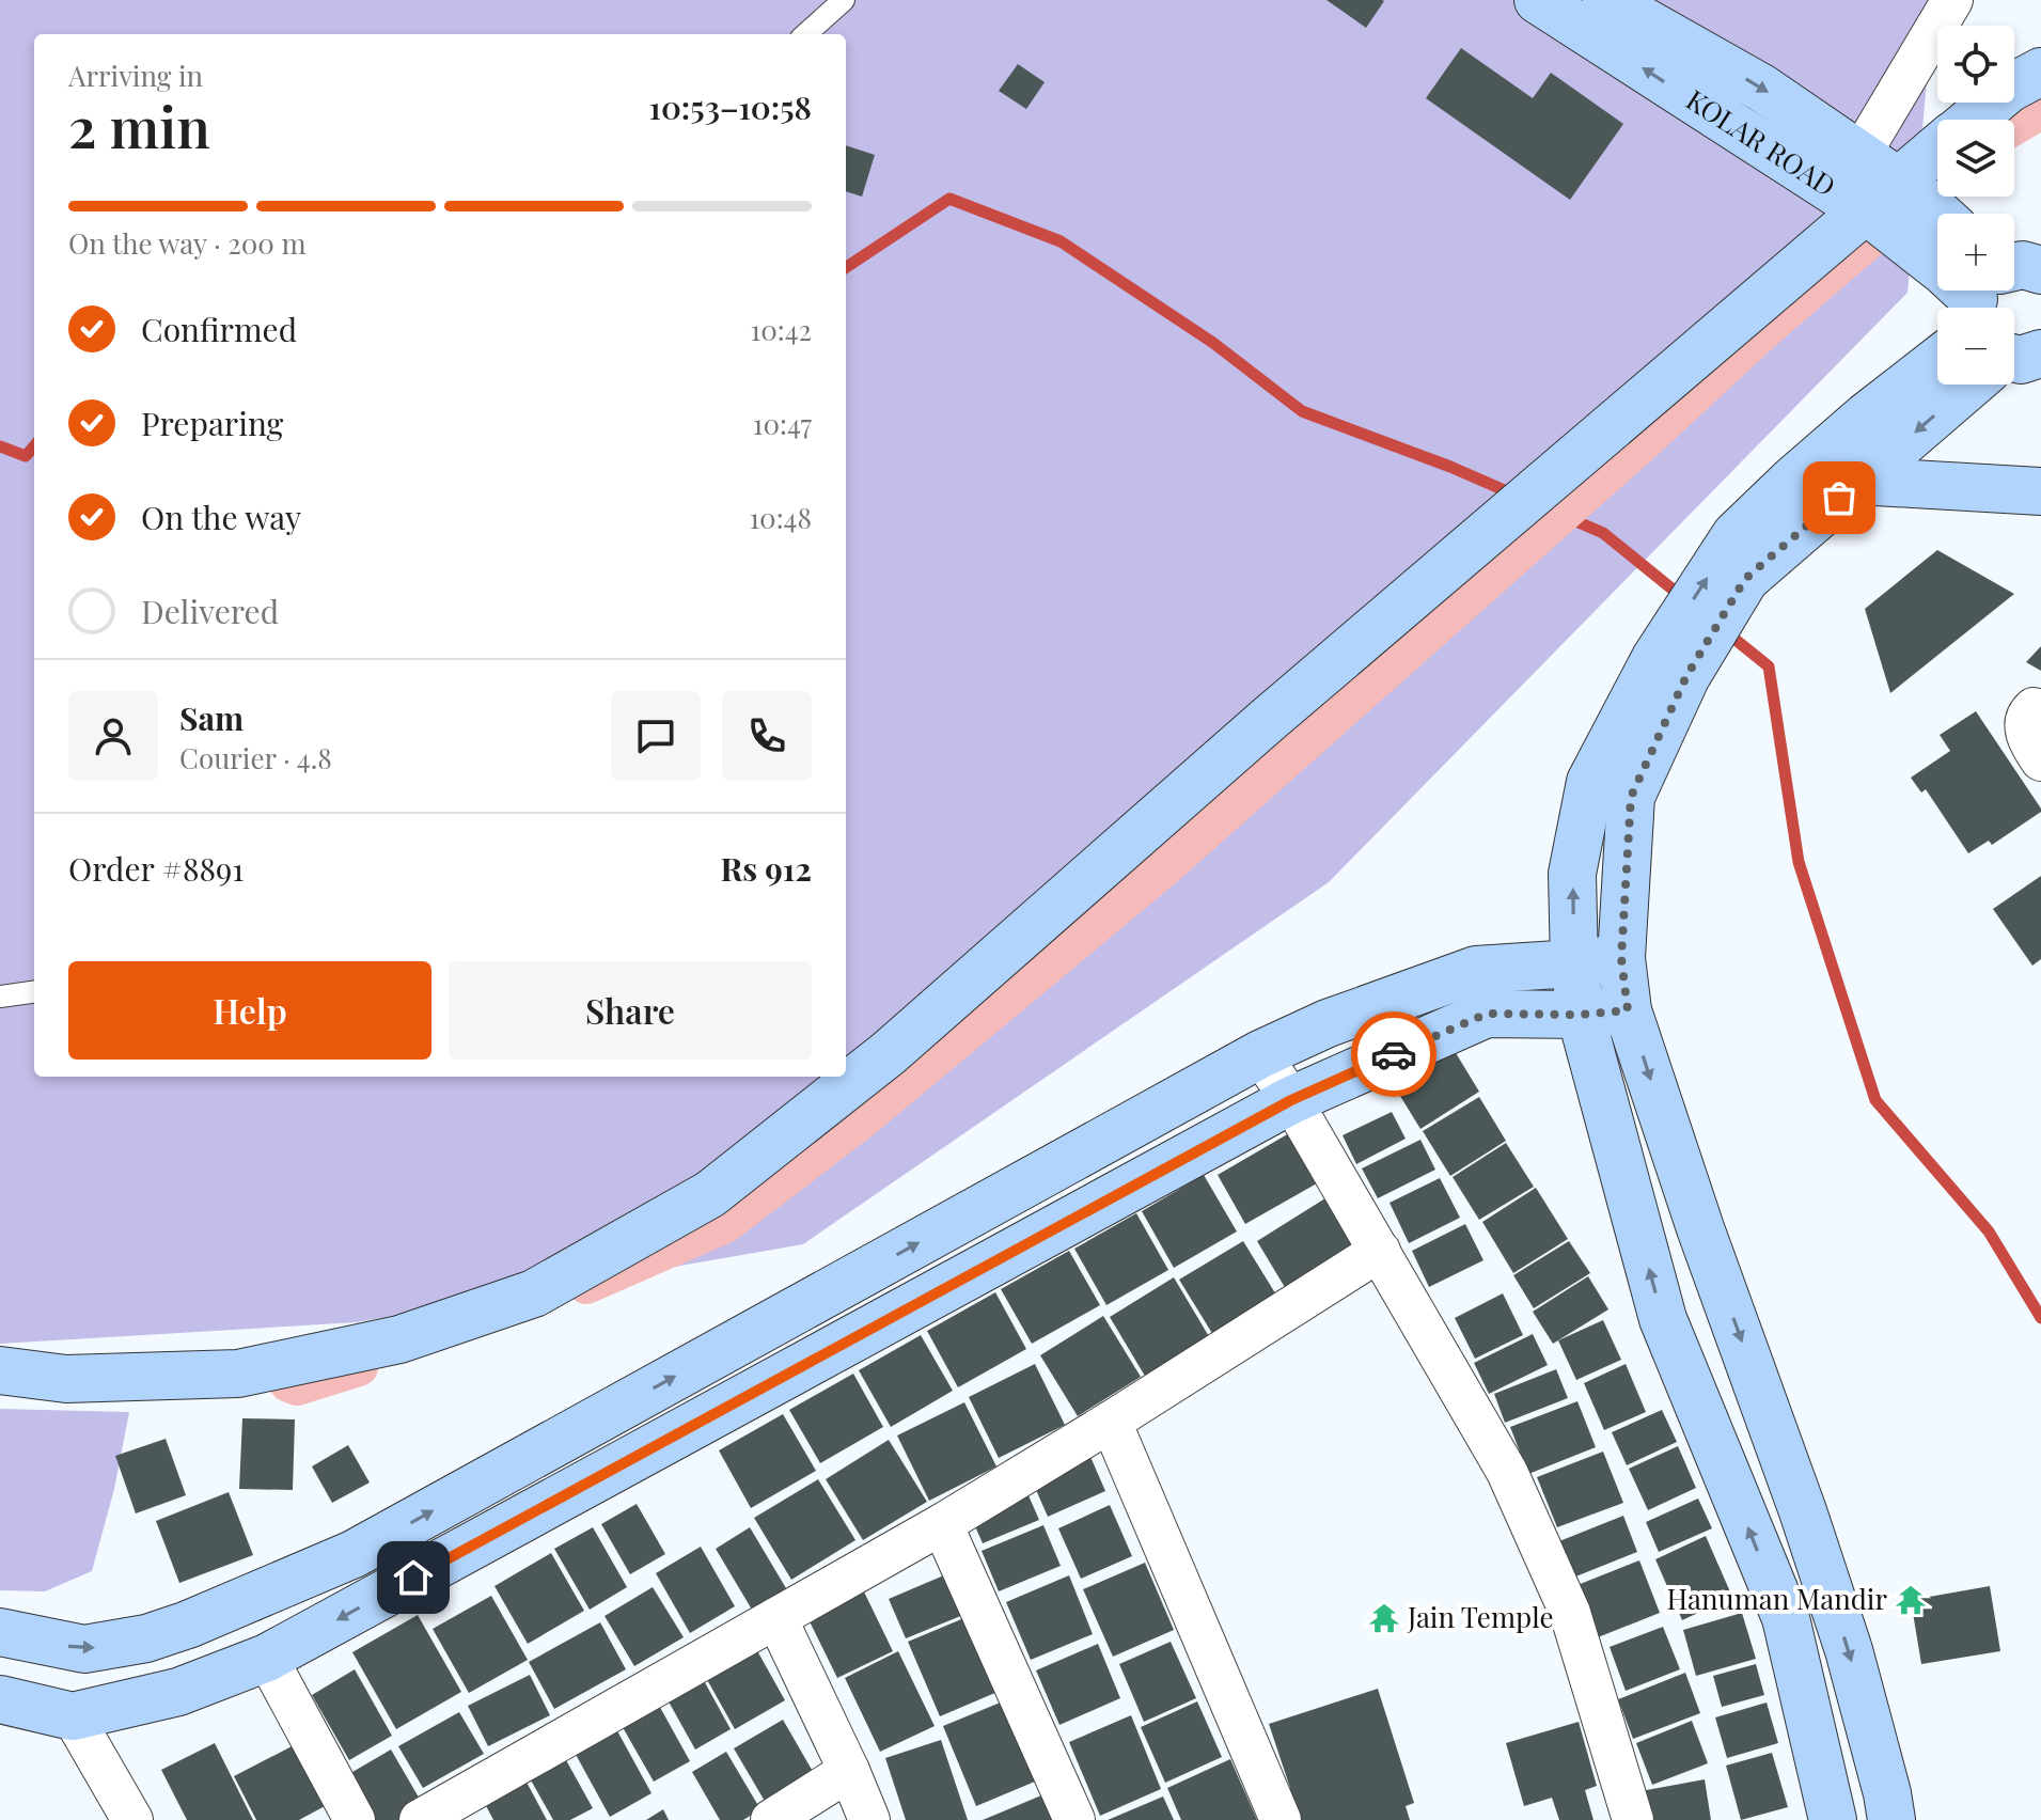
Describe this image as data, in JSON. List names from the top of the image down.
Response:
{
  "streets": {
    "street": ["KOLAR ROAD"]
  },
  "places": {
    "temple": ["Hanuman Mandir", "Jain Temple"]
  },
  "page": {
    "map_buttons": ["+", "−"],
    "heading": ["2 min", "Arriving in", "10:53–10:58"],
    "panel": [
      "Sam",
      "Courier · 4.8",
      "Order #8891",
      "Rs 912"
    ],
    "bar": "On the way · 200 m",
    "list": [
      ["Confirmed", "10:42"],
      ["Preparing", "10:47"],
      ["On the way", "10:48"],
      "Delivered"
    ],
    "buttons": ["Help", "Share"]
  }
}
